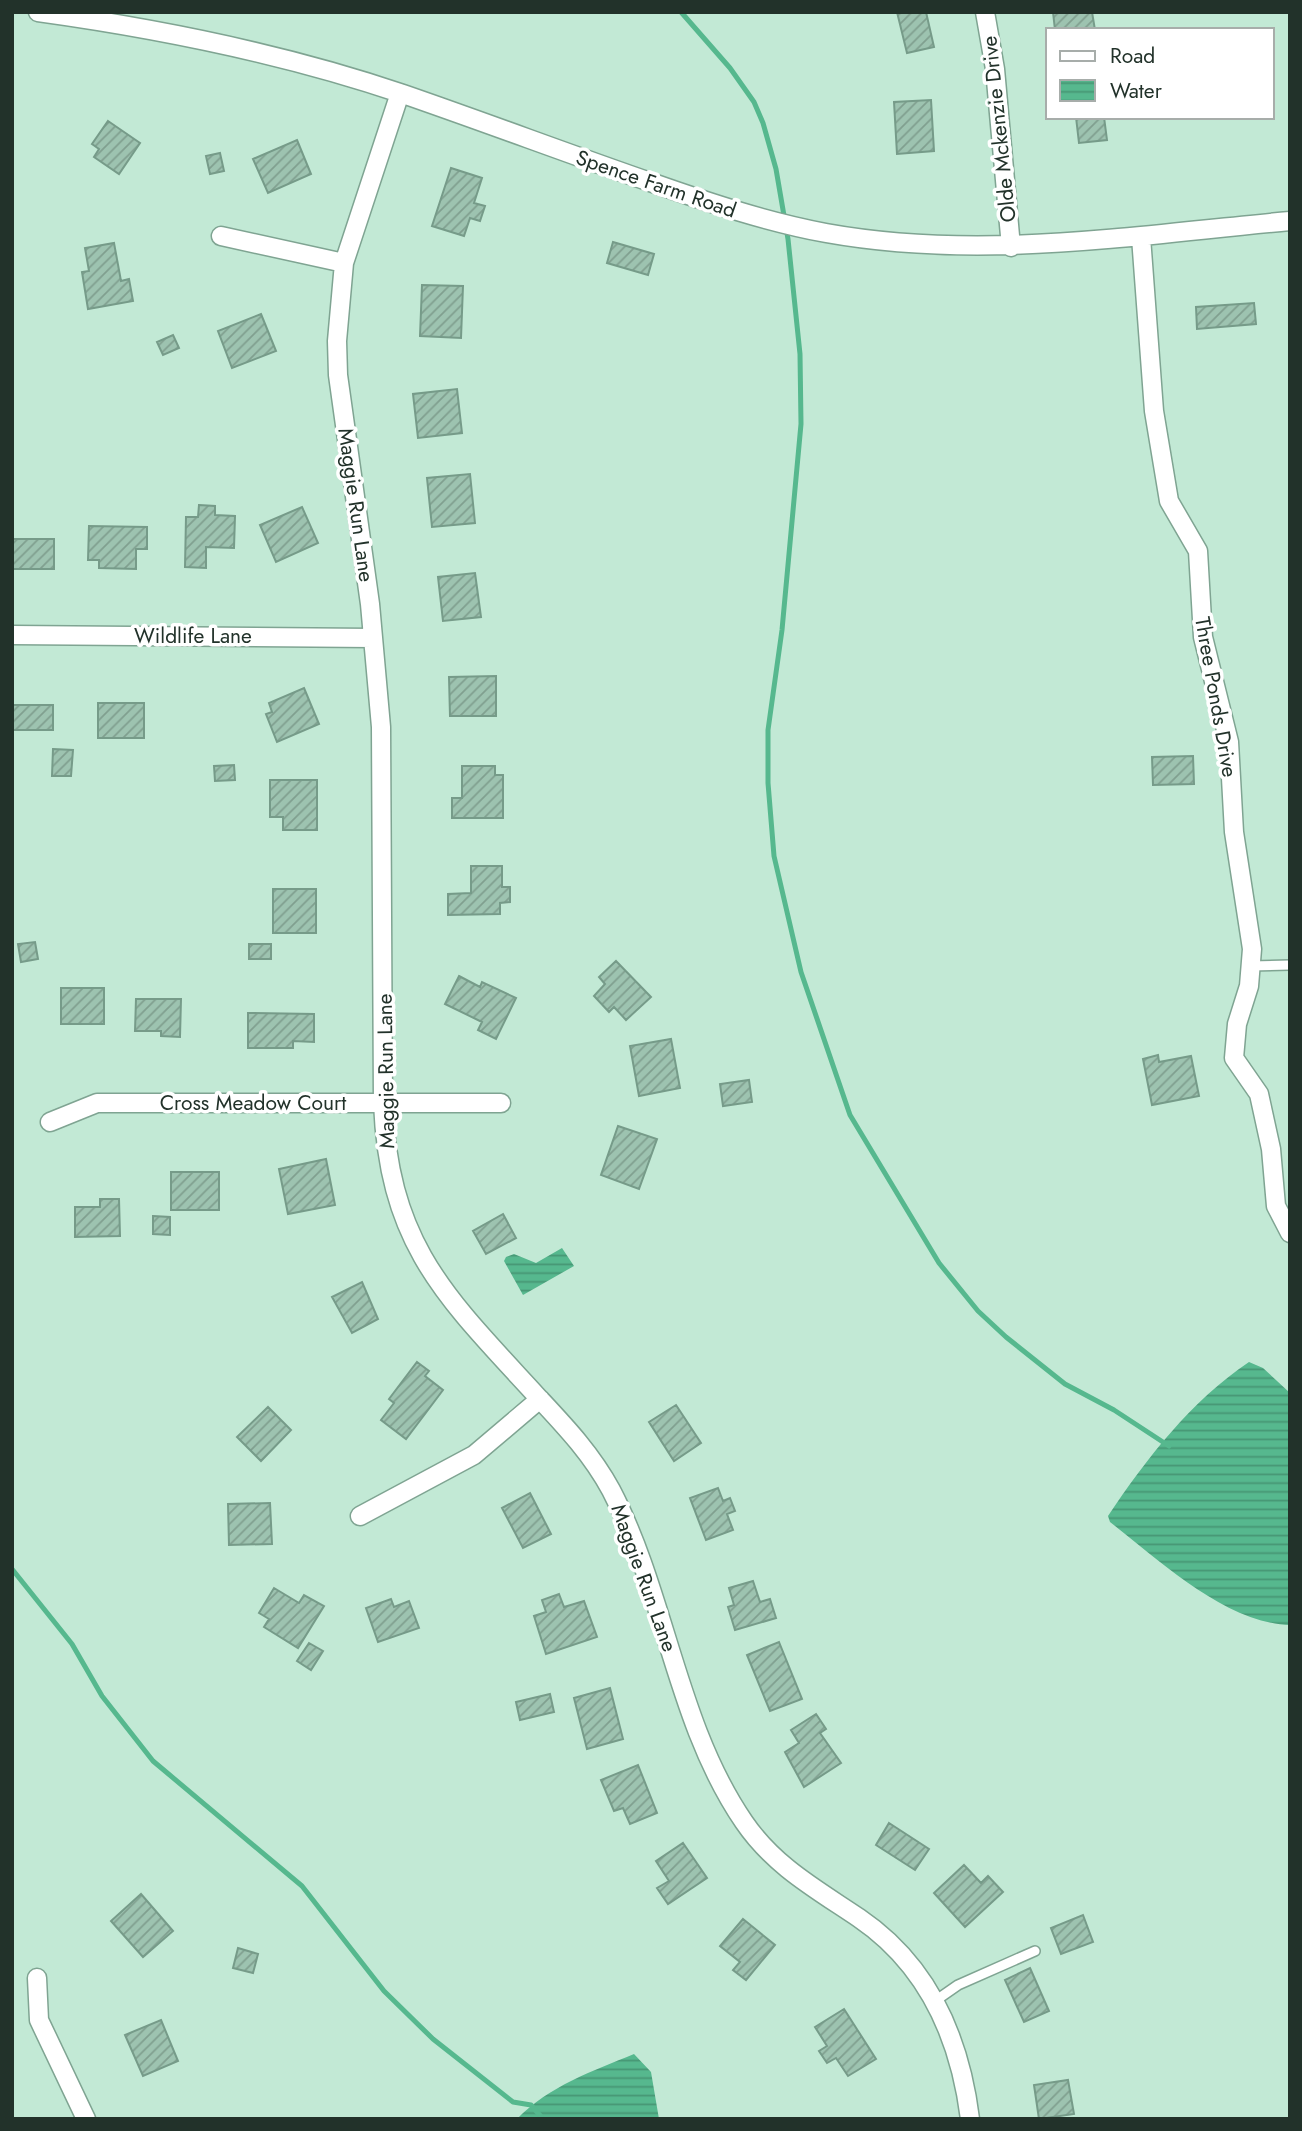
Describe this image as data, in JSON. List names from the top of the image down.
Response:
{
  "streets": {
    "street": [
      "Olde Mckenzie Drive",
      "Spence Farm Road",
      "Maggie Run Lane",
      "Wildlife Lane",
      "Three Ponds Drive",
      "Cross Meadow Court"
    ]
  },
  "crossings": [
    ["Olde Mckenzie Drive", "Spence Farm Road"],
    ["Spence Farm Road", "Maggie Run Lane"],
    ["Spence Farm Road", "Three Ponds Drive"],
    ["Maggie Run Lane", "Wildlife Lane"],
    ["Maggie Run Lane", "Cross Meadow Court"]
  ],
  "legend": ["Road", "Water"]
}
